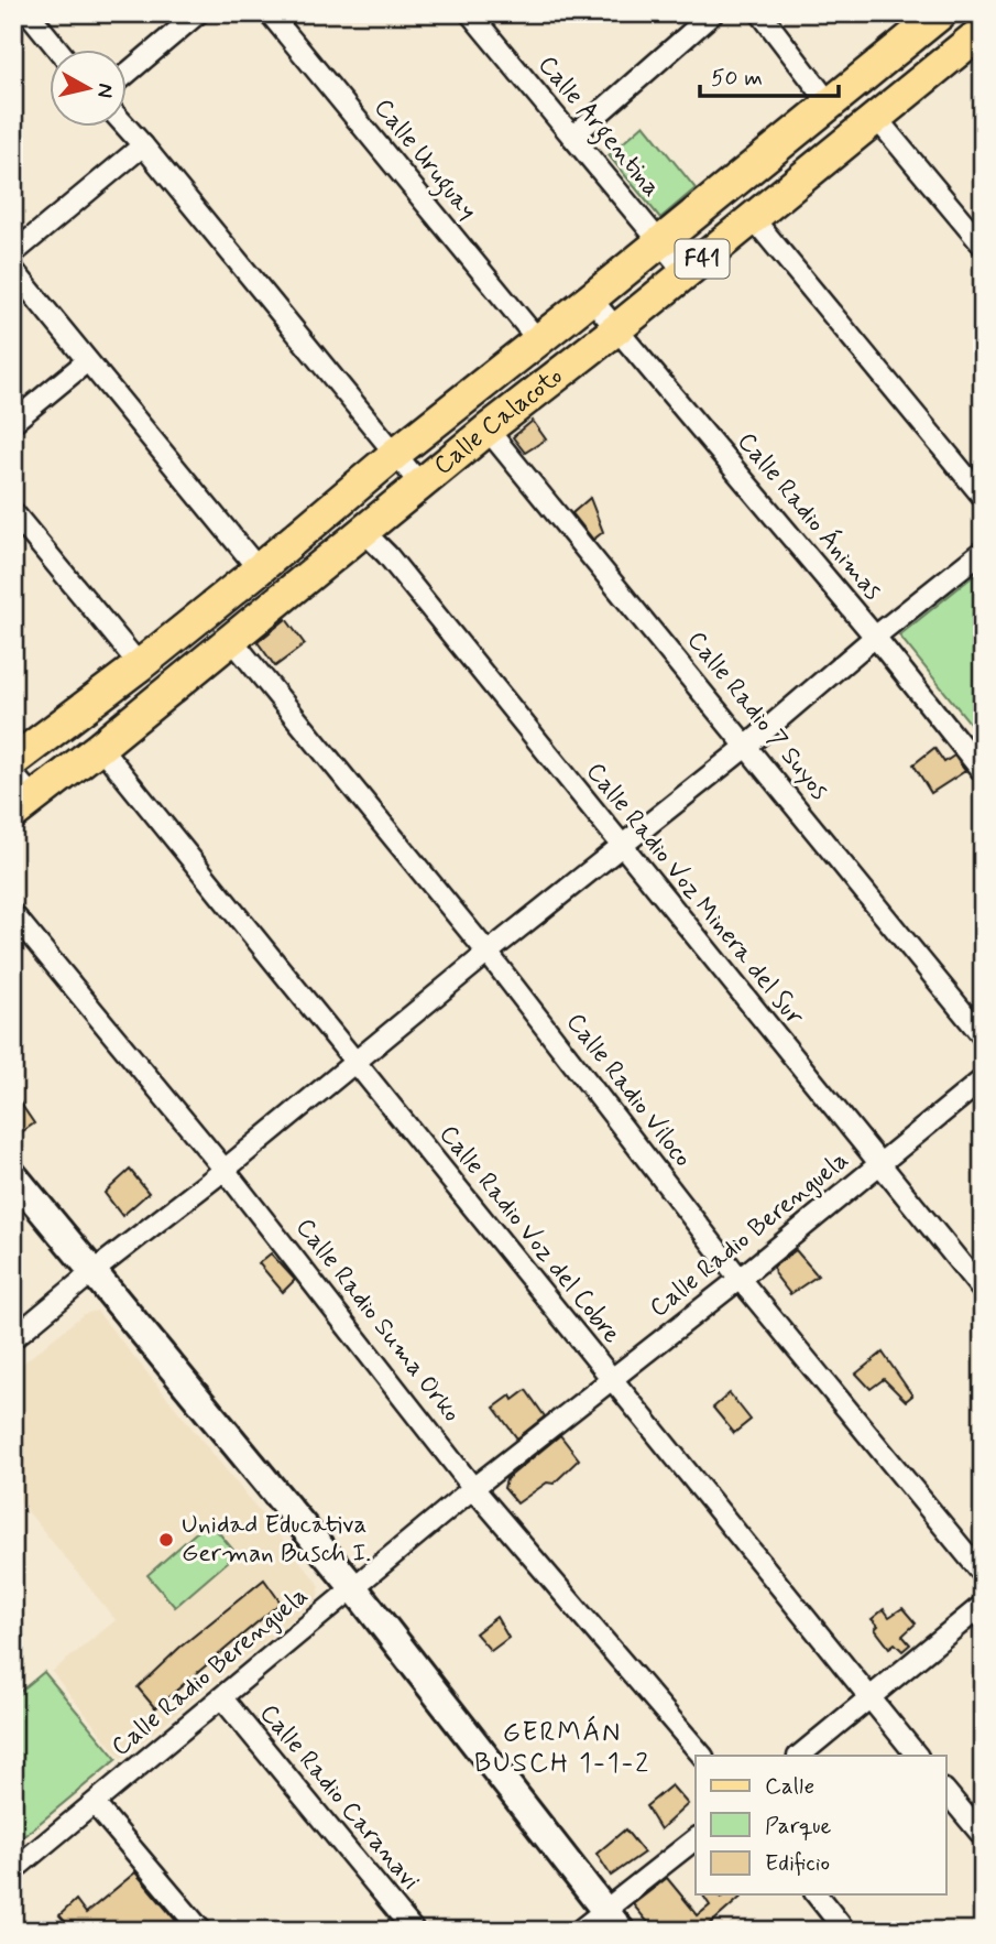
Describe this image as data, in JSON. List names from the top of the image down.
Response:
{
  "streets": {
    "main road": ["F41", "Calle Calacoto"],
    "street": [
      "Calle Argentina",
      "Calle Uruguay",
      "Calle Radio Ánimas",
      "Calle Radio 7 Suyos",
      "Calle Radio Voz Minera del Sur",
      "Calle Radio Viloco",
      "Calle Radio Voz del Cobre",
      "Calle Radio Berenguela",
      "Calle Radio Suma Orko",
      "Calle Radio Caranavi"
    ]
  },
  "crossings": [
    ["Calle Argentina", "Calle Calacoto"],
    ["Calle Uruguay", "Calle Calacoto"],
    ["Calle Calacoto", "Calle Radio Ánimas"],
    ["Calle Calacoto", "Calle Radio 7 Suyos"],
    ["Calle Calacoto", "Calle Radio Voz Minera del Sur"],
    ["Calle Calacoto", "Calle Radio Viloco"],
    ["Calle Calacoto", "Calle Radio Voz del Cobre"],
    ["Calle Radio Voz Minera del Sur", "Calle Radio Berenguela"],
    ["Calle Radio Viloco", "Calle Radio Berenguela"],
    ["Calle Radio Voz del Cobre", "Calle Radio Berenguela"],
    ["Calle Radio Berenguela", "Calle Radio Suma Orko"],
    ["Calle Radio Berenguela", "Calle Radio Caranavi"]
  ],
  "districts": ["GERMÁN BUSCH 1-1-2"],
  "places": ["Unidad Educativa German Busch I."],
  "legend": ["Calle", "Parque", "Edificio"],
  "scale_bar": "50 m",
  "north": "right"
}
